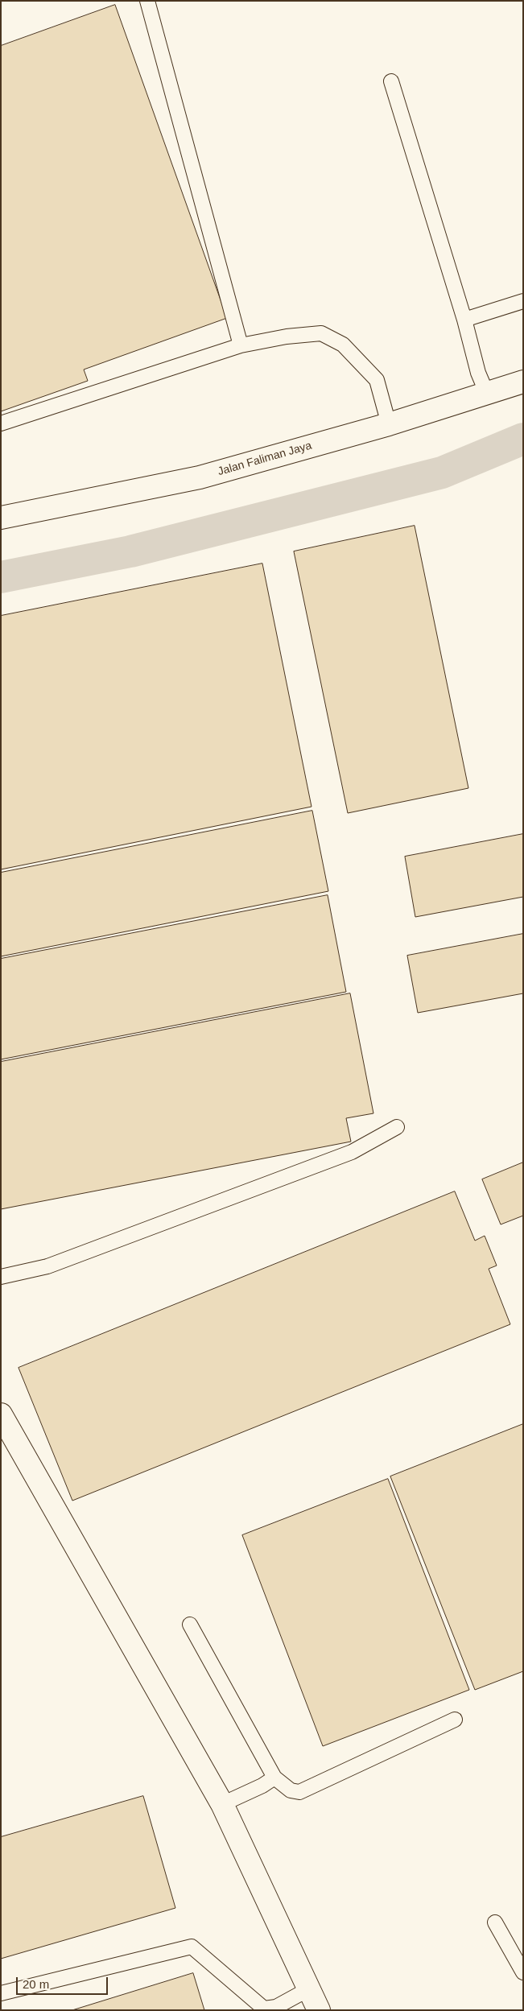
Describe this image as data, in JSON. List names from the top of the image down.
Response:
{
  "streets": {
    "street": ["Jalan Faliman Jaya"]
  },
  "scale_bar": "20 m"
}
